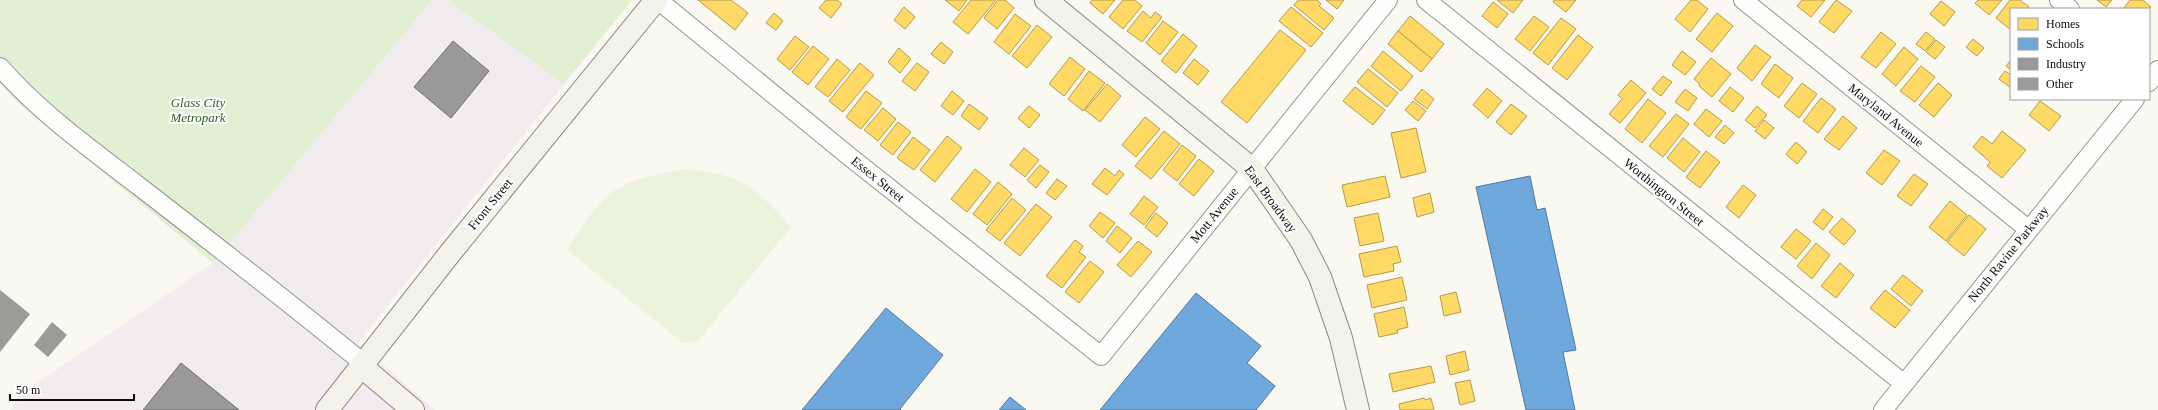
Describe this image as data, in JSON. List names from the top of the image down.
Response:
{
  "streets": {
    "street": [
      "Maryland Avenue",
      "Essex Street",
      "Worthington Street",
      "East Broadway",
      "Front Street",
      "Mott Avenue",
      "North Ravine Parkway"
    ]
  },
  "crossings": [
    ["Maryland Avenue", "North Ravine Parkway"],
    ["Essex Street", "Front Street"],
    ["Essex Street", "Mott Avenue"],
    ["Worthington Street", "North Ravine Parkway"],
    ["East Broadway", "Mott Avenue"]
  ],
  "parks": ["Glass City Metropark"],
  "legend": [
    "Homes",
    "Schools",
    "Industry",
    "Other"
  ],
  "scale_bar": "50 m"
}
